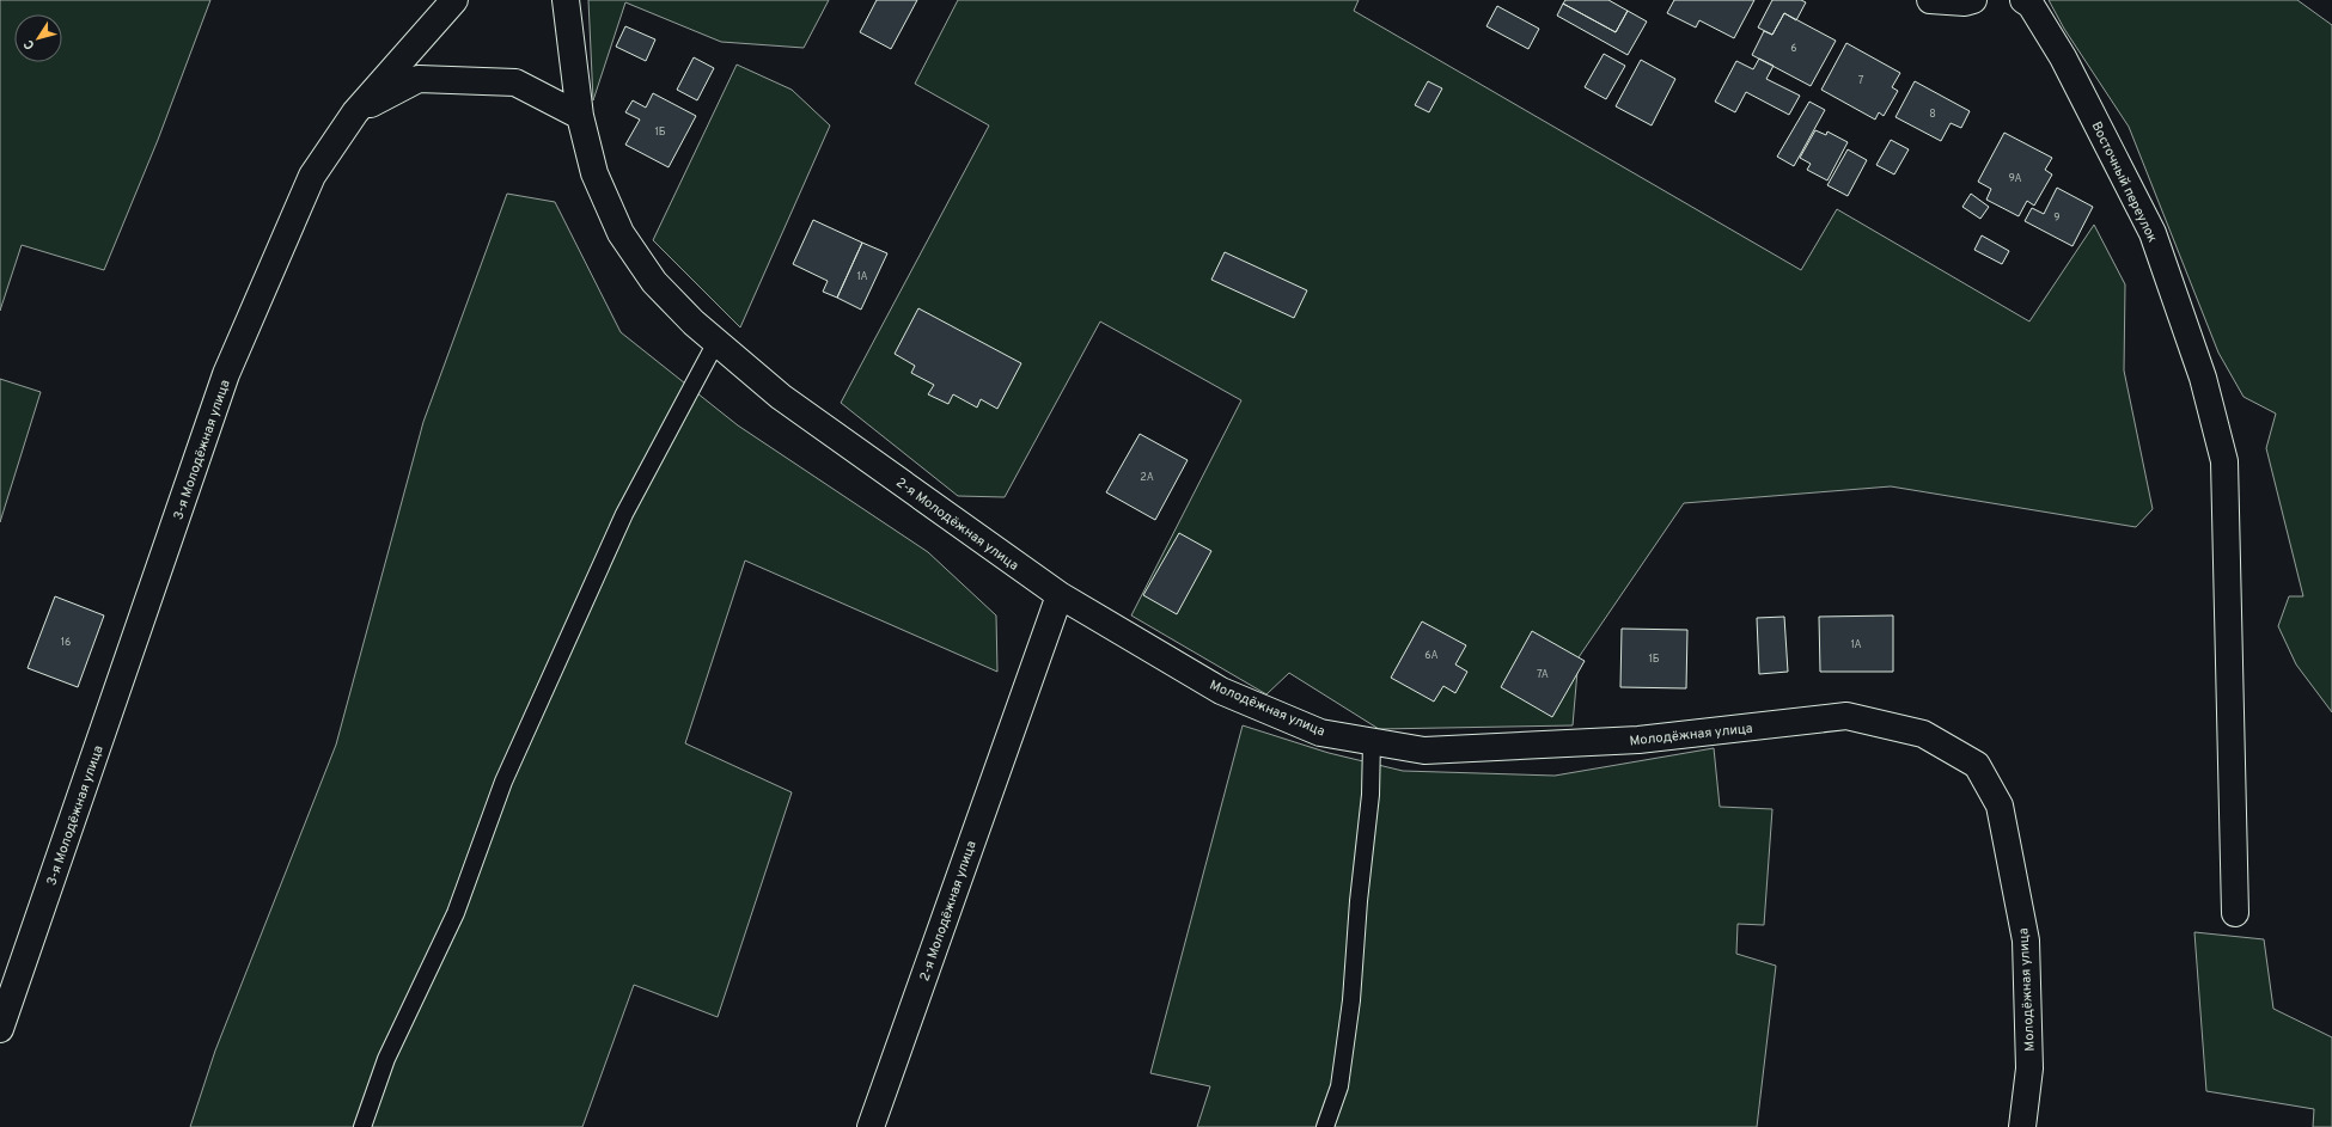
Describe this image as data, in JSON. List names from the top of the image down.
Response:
{
  "streets": {
    "street": [
      "Восточный переулок",
      "3-я Молодёжная улица",
      "2-я Молодёжная улица",
      "Молодёжная улица"
    ]
  },
  "crossings": [
    ["3-я Молодёжная улица", "2-я Молодёжная улица"],
    ["2-я Молодёжная улица", "Молодёжная улица"]
  ],
  "house_numbers": [
    "6",
    "7",
    "8",
    "1Б",
    "9А",
    "9",
    "1А",
    "2А",
    "16",
    "1А",
    "6А",
    "1Б",
    "7А"
  ],
  "north": "bottom left"
}
